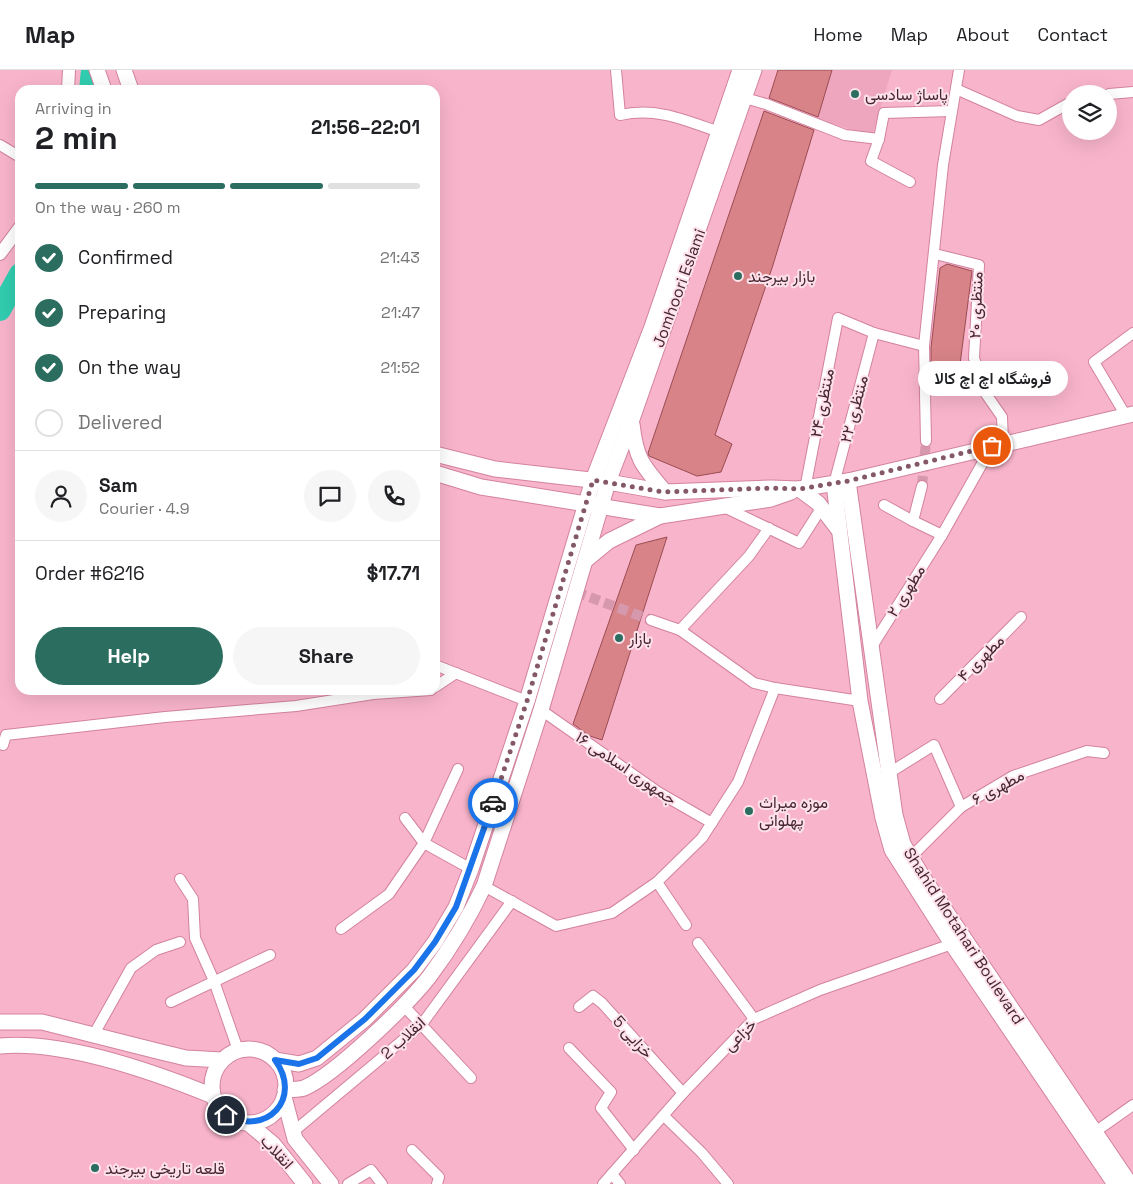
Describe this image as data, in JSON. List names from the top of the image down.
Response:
{
  "streets": {
    "main road": ["Jomhoori Eslami", "Shahid Motahari Boulevard", "انقلاب"],
    "street": [
      "منتظری ۲۰",
      "منتظری ۲۴",
      "منتظری ۲۲",
      "مطهری ۲",
      "مطهری ۴",
      "جمهوری اسلامی ۱۶",
      "مطهری ۶",
      "خزاعی",
      "خزایی 5",
      "انقلاب 2"
    ]
  },
  "crossings": [
    ["منتظری ۲۰", "مطهری ۲"],
    ["منتظری ۲۴", "منتظری ۲۲"],
    ["منتظری ۲۲", "Shahid Motahari Boulevard"],
    ["مطهری ۲", "Shahid Motahari Boulevard"],
    ["مطهری ۶", "Shahid Motahari Boulevard"],
    ["Shahid Motahari Boulevard", "خزاعی"],
    ["خزاعی", "خزایی 5"],
    ["انقلاب 2", "انقلاب"]
  ],
  "places": [
    "پاساژ سادسی",
    "بازار بیرجند",
    "فروشگاه اچ اچ کالا",
    "بازار",
    "موزه میراث پهلوانی",
    "قلعه تاریخی بیرجند"
  ],
  "page": {
    "header": "Map",
    "nav": [
      "Home",
      "Map",
      "About",
      "Contact"
    ],
    "heading": ["2 min", "Arriving in", "21:56–22:01"],
    "panel": [
      "Sam",
      "Courier · 4.9",
      "Order #6216",
      "$17.71"
    ],
    "bar": "On the way · 260 m",
    "list": [
      ["Confirmed", "21:43"],
      ["Preparing", "21:47"],
      ["On the way", "21:52"],
      "Delivered"
    ],
    "bubble": "فروشگاه اچ اچ کالا",
    "buttons": ["Help", "Share"]
  }
}
